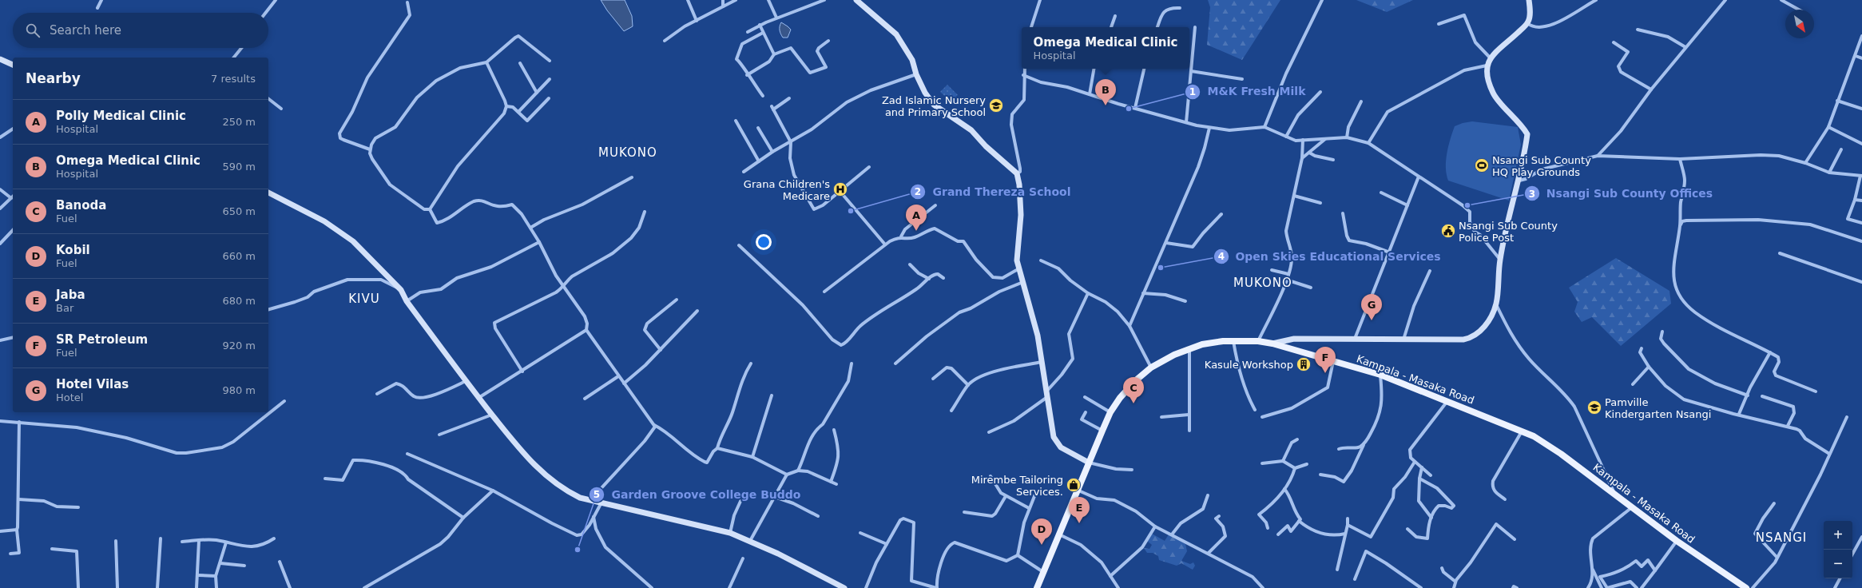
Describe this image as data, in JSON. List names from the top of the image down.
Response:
{
  "streets": {
    "main road": ["Kampala - Masaka Road"]
  },
  "districts": [
    "MUKONO",
    "MUKONO",
    "KIVU",
    "NSANGI"
  ],
  "places": {
    "school or university": ["Zad Islamic Nursery and Primary School", "Pamville Kindergarten Nsangi"],
    "other": [
      "M&K Fresh Milk",
      "Nsangi Sub County Offices",
      "Grand Thereza School",
      "Open Skies Educational Services",
      "Garden Groove College Buddo"
    ],
    "sports": ["Nsangi Sub County HQ Play Grounds"],
    "hospital": ["Grana Children's Medicare"],
    "public building": ["Nsangi Sub County Police Post"],
    "building": ["Kasule Workshop"],
    "shop": ["Mirembe Tailoring Services."]
  },
  "north": "bottom right",
  "page": {
    "search": "Search here",
    "popup": ["Omega Medical Clinic", "Hospital"],
    "heading": ["Nearby", "7 results"],
    "pins": [
      "B",
      "A",
      "G",
      "F",
      "C",
      "E",
      "D"
    ],
    "list": [
      {
        "mark": "A",
        "name": "Polly Medical Clinic",
        "note": "Hospital",
        "value": "250 m"
      },
      {
        "mark": "B",
        "name": "Omega Medical Clinic",
        "note": "Hospital",
        "value": "590 m"
      },
      {
        "mark": "C",
        "name": "Banoda",
        "note": "Fuel",
        "value": "650 m"
      },
      {
        "mark": "D",
        "name": "Kobil",
        "note": "Fuel",
        "value": "660 m"
      },
      {
        "mark": "E",
        "name": "Jaba",
        "note": "Bar",
        "value": "680 m"
      },
      {
        "mark": "F",
        "name": "SR Petroleum",
        "note": "Fuel",
        "value": "920 m"
      },
      {
        "mark": "G",
        "name": "Hotel Vilas",
        "note": "Hotel",
        "value": "980 m"
      }
    ],
    "map_buttons": ["+", "−"]
  }
}
